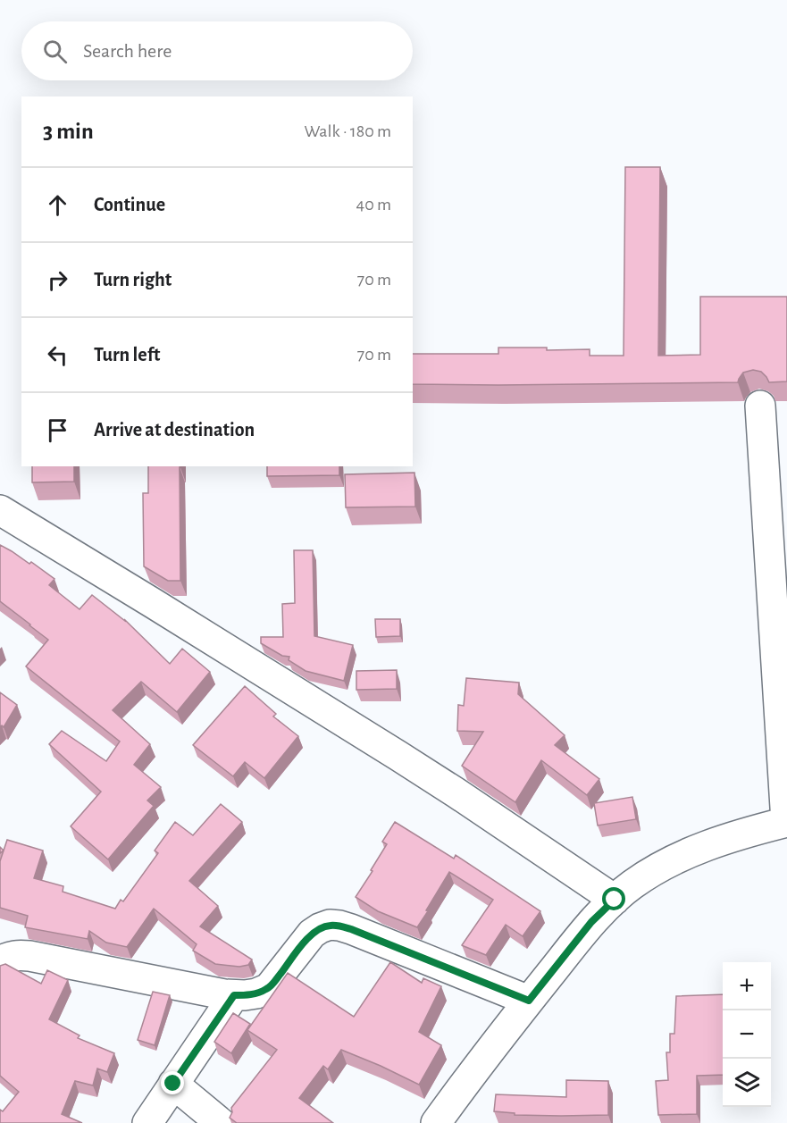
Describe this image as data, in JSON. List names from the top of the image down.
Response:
{
  "page": {
    "search": "Search here",
    "heading": ["3 min", "Walk · 180 m"],
    "list": [
      ["Continue", "40 m"],
      ["Turn right", "70 m"],
      ["Turn left", "70 m"],
      "Arrive at destination"
    ],
    "map_buttons": ["+", "−"]
  }
}
